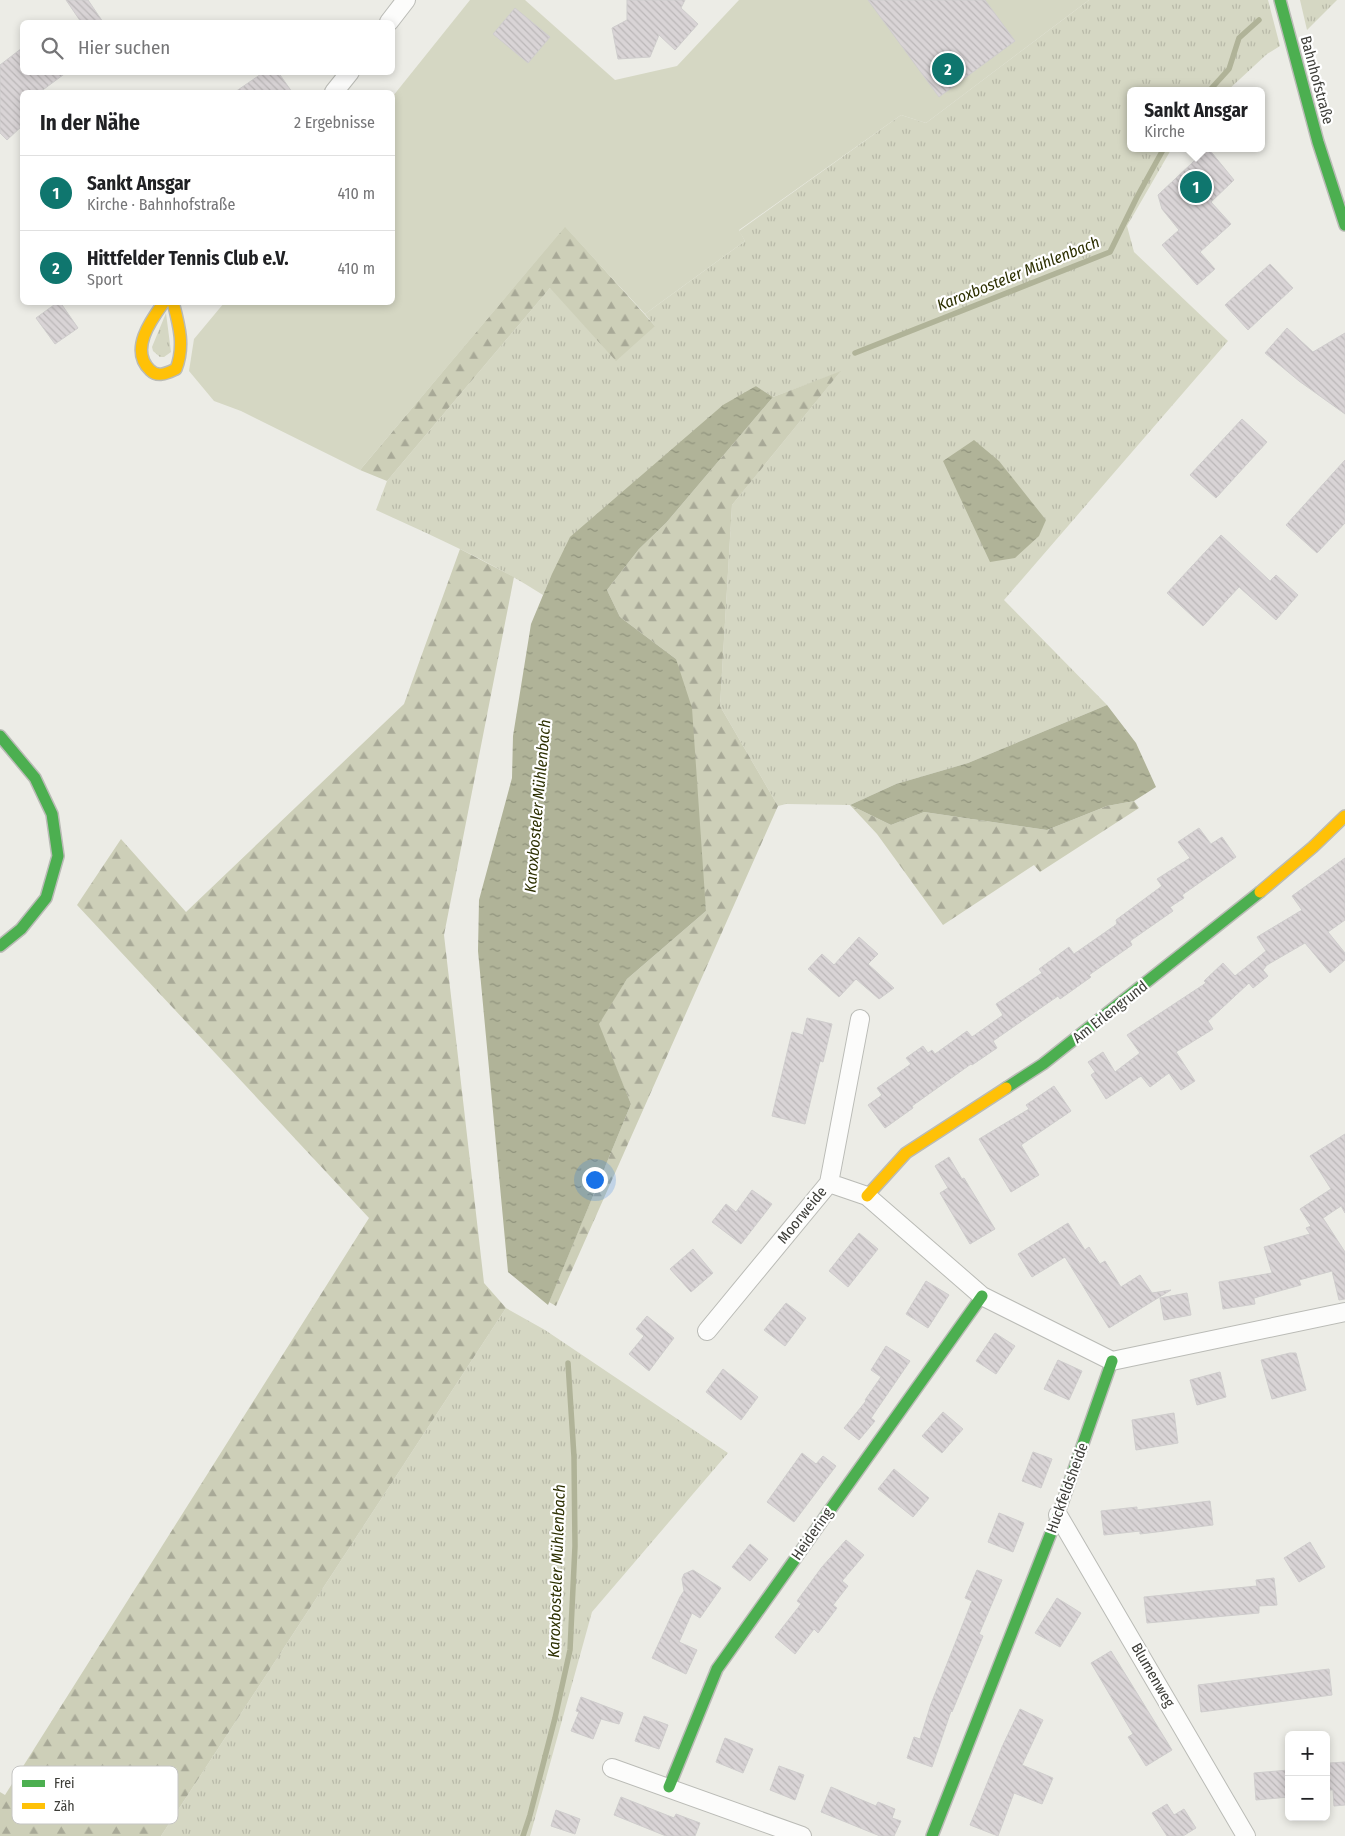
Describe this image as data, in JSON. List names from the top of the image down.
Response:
{
  "streets": {
    "street": [
      "Bahnhofstraße",
      "Am Erlengrund",
      "Moorweide",
      "Huckfeldsheide",
      "Heidering",
      "Blumenweg"
    ]
  },
  "crossings": [
    ["Huckfeldsheide", "Blumenweg"]
  ],
  "water": ["Karoxbosteler Mühlenbach"],
  "legend": ["Frei", "Zäh"],
  "page": {
    "search": "Hier suchen",
    "pins": ["2", "1"],
    "popup": ["Sankt Ansgar", "Kirche"],
    "heading": ["In der Nähe", "2 Ergebnisse"],
    "list": [
      {
        "mark": "1",
        "name": "Sankt Ansgar",
        "note": "Kirche · Bahnhofstraße",
        "value": "410 m"
      },
      {
        "mark": "2",
        "name": "Hittfelder Tennis Club e.V.",
        "note": "Sport",
        "value": "410 m"
      }
    ],
    "map_buttons": ["+", "−"]
  }
}
